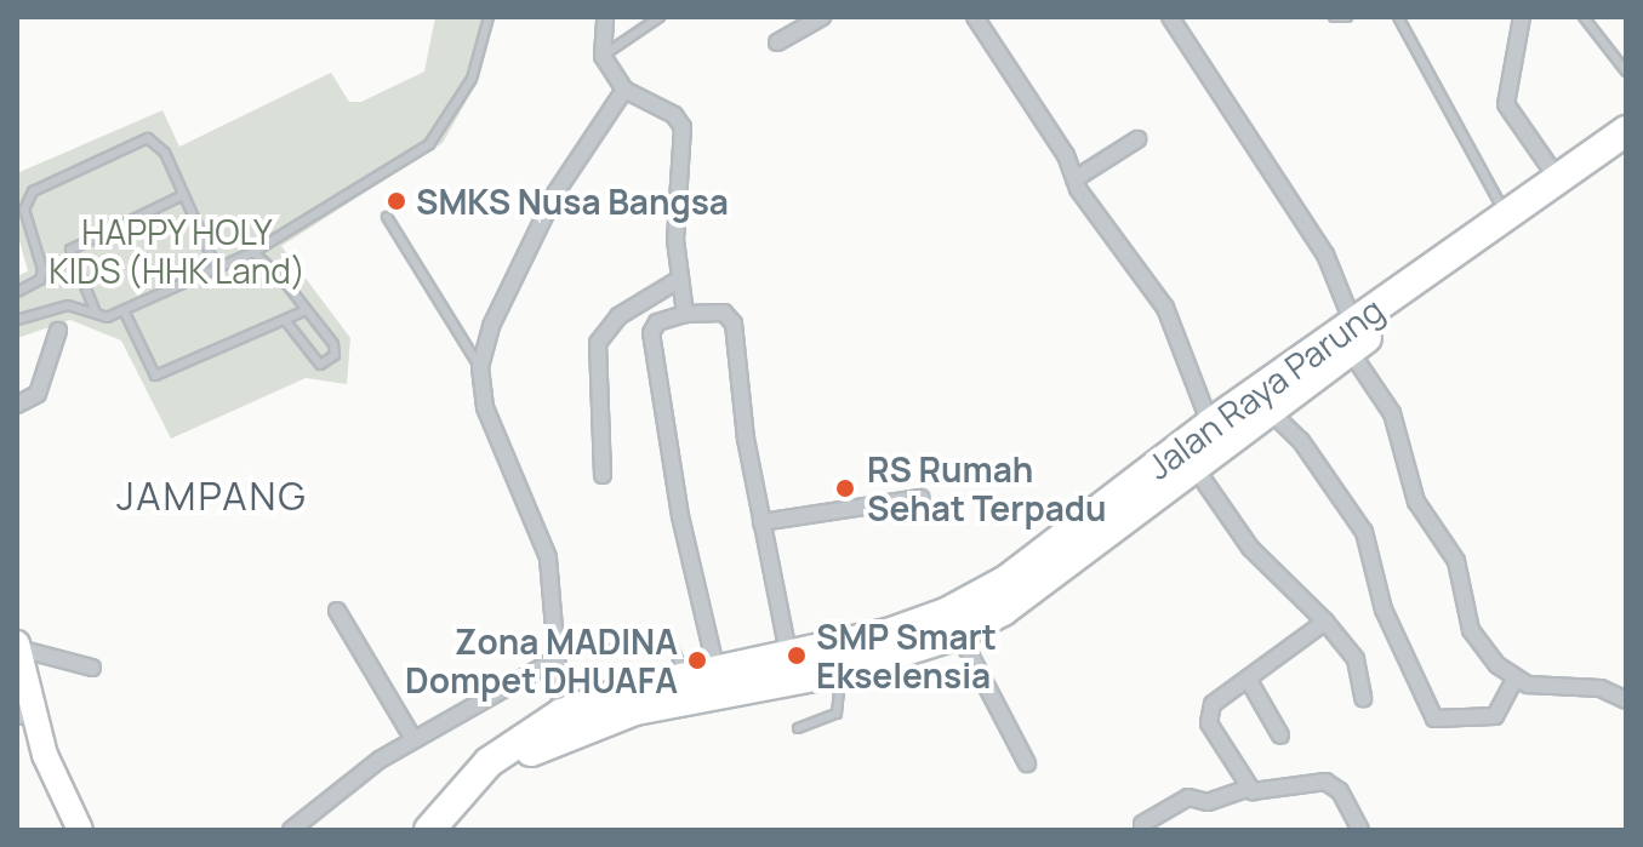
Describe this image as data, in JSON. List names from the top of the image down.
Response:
{
  "streets": {
    "highway": ["Jalan Raya Parung"]
  },
  "districts": ["JAMPANG"],
  "parks": ["HAPPY HOLY KIDS (HHK Land)"],
  "places": [
    "SMKS Nusa Bangsa",
    "RS Rumah Sehat Terpadu",
    "SMP Smart Ekselensia",
    "Zona MADINA Dompet DHUAFA"
  ]
}
